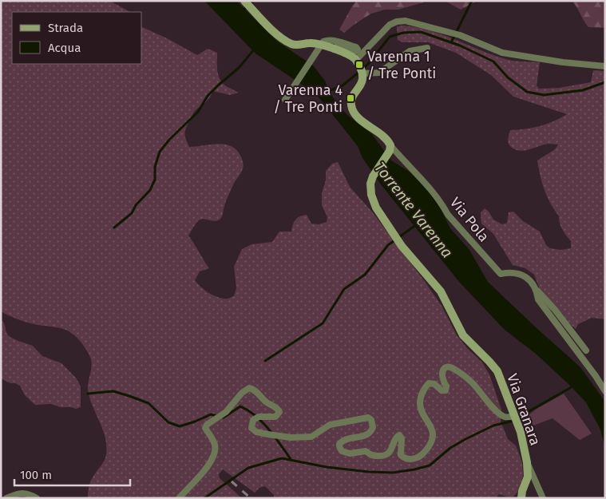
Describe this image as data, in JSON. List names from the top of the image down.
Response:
{
  "streets": {
    "street": ["Via Pola", "Via Granara"]
  },
  "crossings": [
    ["Via Pola", "Via Granara"]
  ],
  "water": ["Torrente Varenna"],
  "places": {
    "transit": ["Varenna 1 / Tre Ponti", "Varenna 4 / Tre Ponti"]
  },
  "legend": ["Strada", "Acqua"],
  "scale_bar": "100 m"
}
